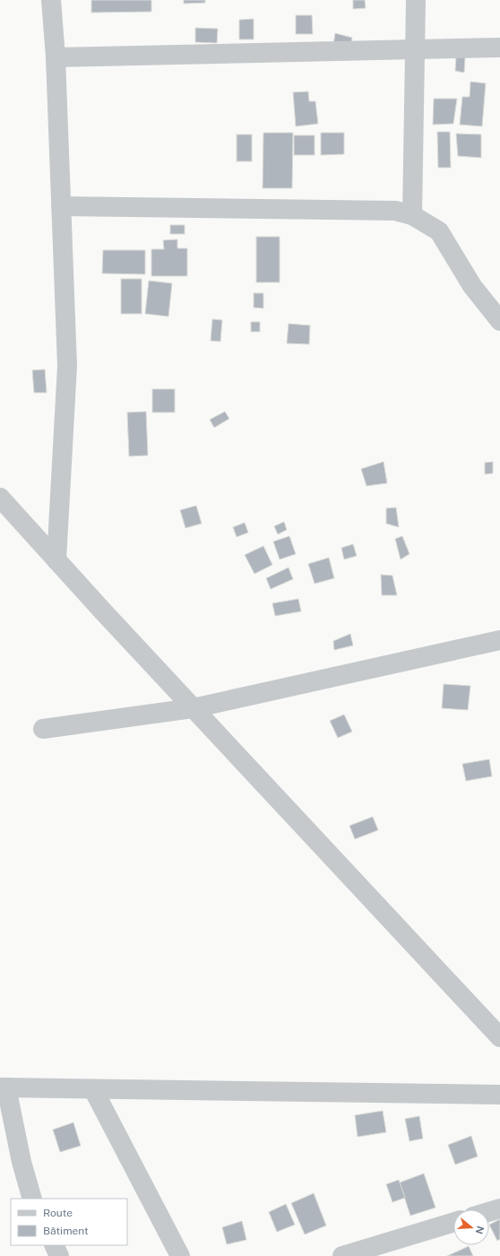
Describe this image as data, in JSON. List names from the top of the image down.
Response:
{
  "legend": ["Route", "Bâtiment"],
  "north": "right"
}
